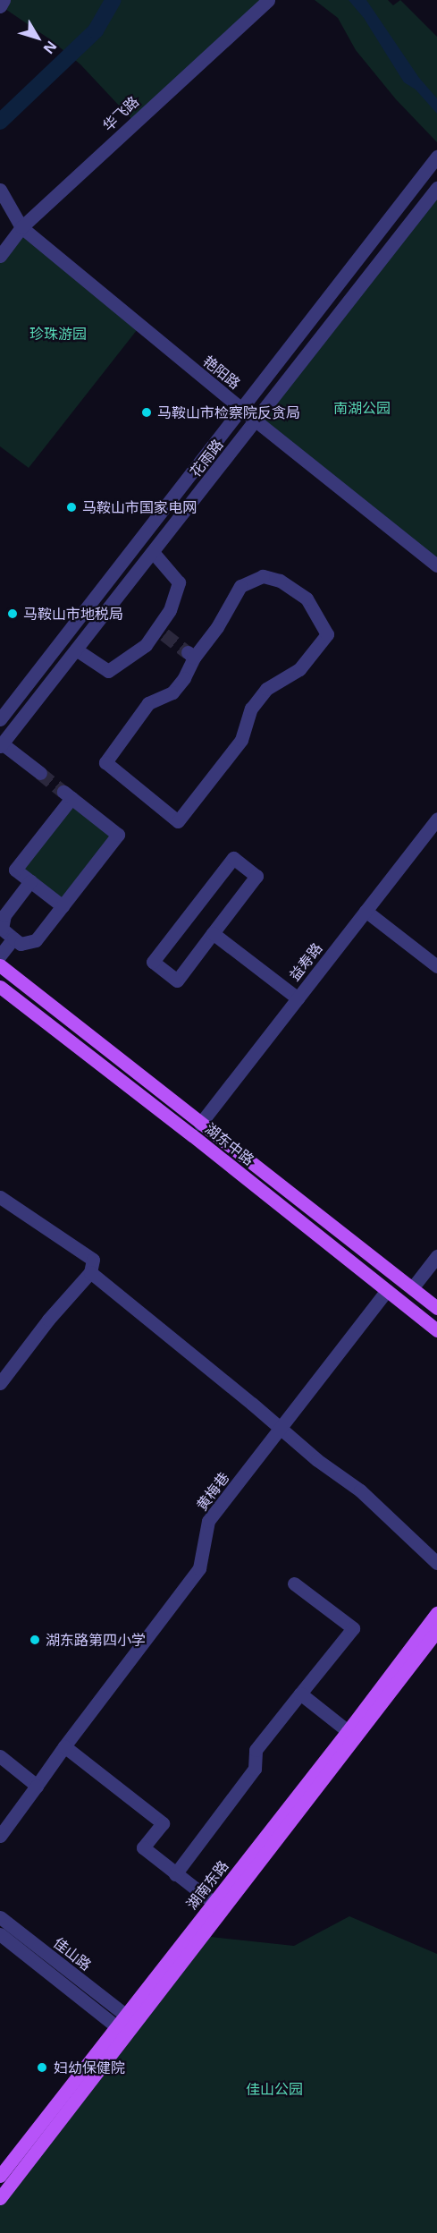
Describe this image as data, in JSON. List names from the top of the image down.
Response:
{
  "streets": {
    "main road": ["湖东中路", "湖南东路"],
    "street": [
      "华飞路",
      "艳阳路",
      "花雨路",
      "益寿路",
      "黄梅巷",
      "佳山路"
    ]
  },
  "crossings": [
    ["华飞路", "艳阳路"],
    ["艳阳路", "花雨路"],
    ["益寿路", "湖东中路"],
    ["湖东中路", "黄梅巷"],
    ["湖南东路", "佳山路"]
  ],
  "parks": ["珍珠游园", "南湖公园", "佳山公园"],
  "places": [
    "马鞍山市检察院反贪局",
    "马鞍山市国家电网",
    "马鞍山市地税局",
    "湖东路第四小学",
    "妇幼保健院"
  ],
  "north": "bottom right"
}
